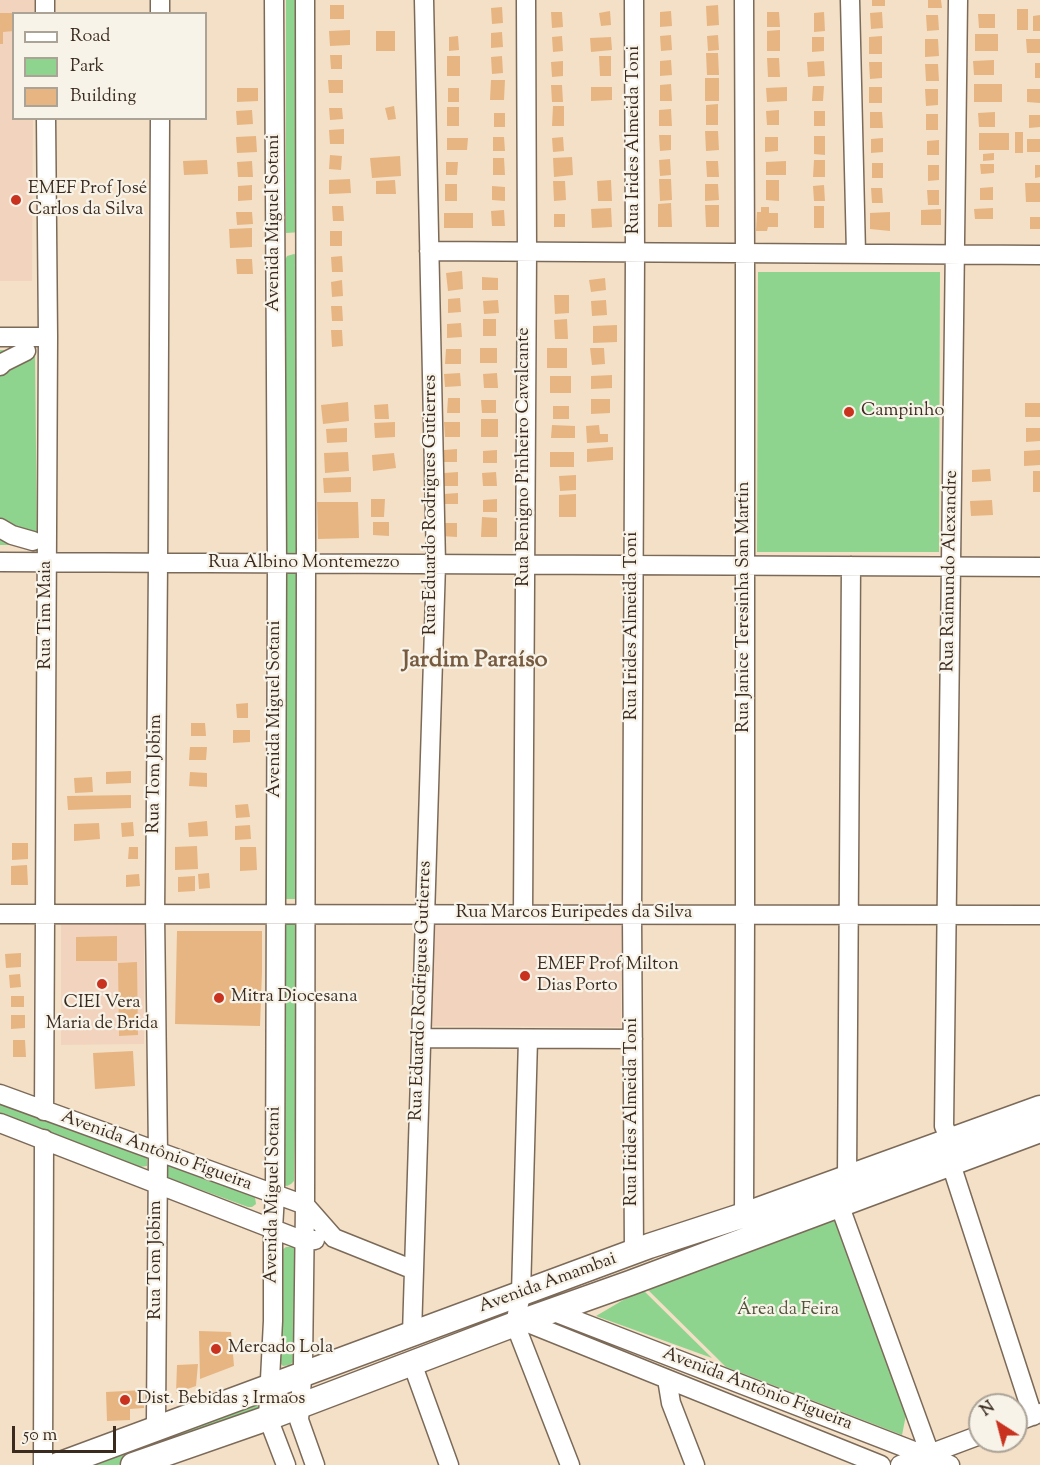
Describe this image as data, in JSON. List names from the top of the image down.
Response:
{
  "streets": {
    "main road": ["Avenida Amambai"],
    "street": [
      "Rua Irides Almeida Toni",
      "Avenida Miguel Sotani",
      "Rua Benigno Pinheiro Cavalcante",
      "Rua Eduardo Rodrigues Gutierres",
      "Rua Albino Montemezzo",
      "Rua Raimundo Alexandre",
      "Rua Janice Teresinha San Martin",
      "Rua Tim Maia",
      "Rua Tom Jobim",
      "Rua Marcos Euripedes da Silva",
      "Avenida Antônio Figueira"
    ]
  },
  "crossings": [
    ["Rua Irides Almeida Toni", "Rua Albino Montemezzo"],
    ["Rua Irides Almeida Toni", "Rua Marcos Euripedes da Silva"],
    ["Rua Irides Almeida Toni", "Avenida Amambai"],
    ["Avenida Miguel Sotani", "Rua Albino Montemezzo"],
    ["Avenida Miguel Sotani", "Rua Marcos Euripedes da Silva"],
    ["Avenida Miguel Sotani", "Avenida Antônio Figueira"],
    ["Avenida Miguel Sotani", "Avenida Amambai"],
    ["Rua Benigno Pinheiro Cavalcante", "Rua Albino Montemezzo"],
    ["Rua Benigno Pinheiro Cavalcante", "Rua Marcos Euripedes da Silva"],
    ["Rua Eduardo Rodrigues Gutierres", "Rua Albino Montemezzo"],
    ["Rua Eduardo Rodrigues Gutierres", "Rua Marcos Euripedes da Silva"],
    ["Rua Eduardo Rodrigues Gutierres", "Avenida Antônio Figueira"],
    ["Rua Eduardo Rodrigues Gutierres", "Avenida Amambai"],
    ["Rua Albino Montemezzo", "Rua Raimundo Alexandre"],
    ["Rua Albino Montemezzo", "Rua Janice Teresinha San Martin"],
    ["Rua Albino Montemezzo", "Rua Tim Maia"],
    ["Rua Albino Montemezzo", "Rua Tom Jobim"],
    ["Rua Raimundo Alexandre", "Rua Marcos Euripedes da Silva"],
    ["Rua Raimundo Alexandre", "Avenida Amambai"],
    ["Rua Janice Teresinha San Martin", "Rua Marcos Euripedes da Silva"],
    ["Rua Janice Teresinha San Martin", "Avenida Amambai"],
    ["Rua Tim Maia", "Rua Marcos Euripedes da Silva"],
    ["Rua Tim Maia", "Avenida Antônio Figueira"],
    ["Rua Tom Jobim", "Rua Marcos Euripedes da Silva"],
    ["Rua Tom Jobim", "Avenida Antônio Figueira"],
    ["Rua Tom Jobim", "Avenida Amambai"],
    ["Avenida Antônio Figueira", "Avenida Amambai"]
  ],
  "districts": ["Jardim Paraíso"],
  "parks": ["Área da Feira"],
  "places": [
    "EMEF Prof José Carlos da Silva",
    "Campinho",
    "EMEF Prof Milton Dias Porto",
    "CIEI Vera Maria de Brida",
    "Mitra Diocesana",
    "Mercado Lola",
    "Dist. Bebidas 3 Irmaos"
  ],
  "legend": ["Road", "Park", "Building"],
  "scale_bar": "50 m",
  "north": "top left"
}
